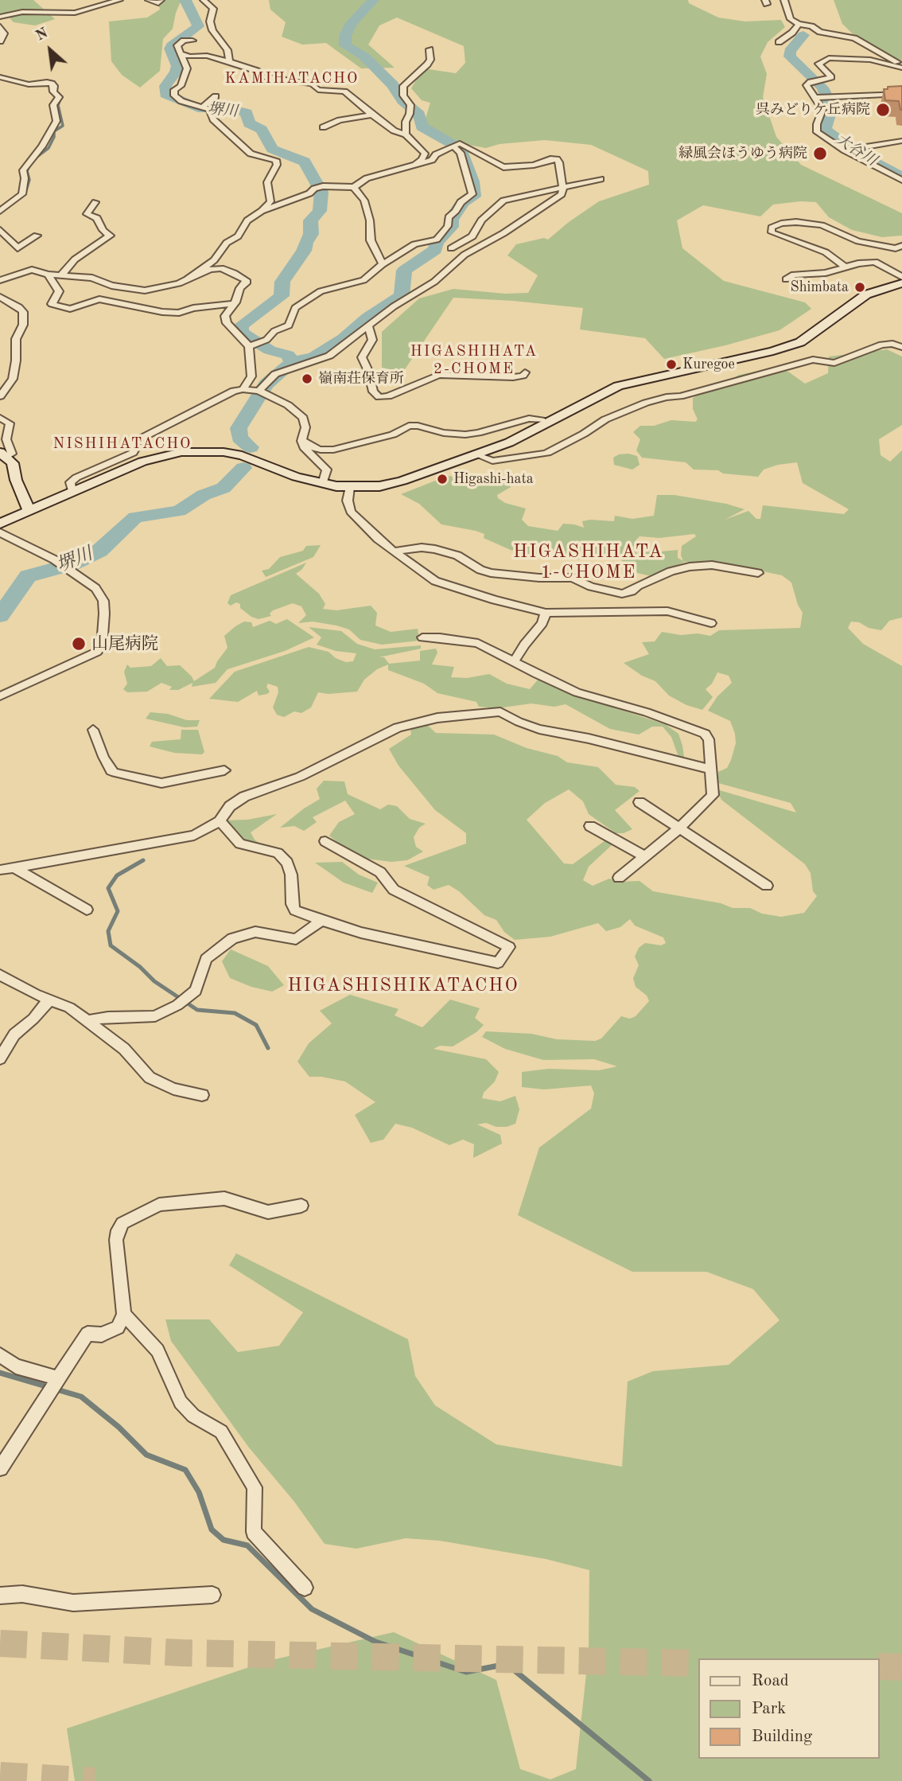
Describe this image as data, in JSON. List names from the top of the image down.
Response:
{
  "districts": [
    "KAMIHATACHO",
    "HIGASHIHATA 2-CHOME",
    "NISHIHATACHO",
    "HIGASHIHATA 1-CHOME",
    "HIGASHISHIKATACHO"
  ],
  "water": ["堺川", "大谷川"],
  "places": [
    "呉みどりケ丘病院",
    "緑風会ほうゆう病院",
    "Shimbata",
    "Kuregoe",
    "嶺南荘保育所",
    "Higashi-hata",
    "山尾病院"
  ],
  "legend": ["Road", "Park", "Building"],
  "north": "top left"
}
